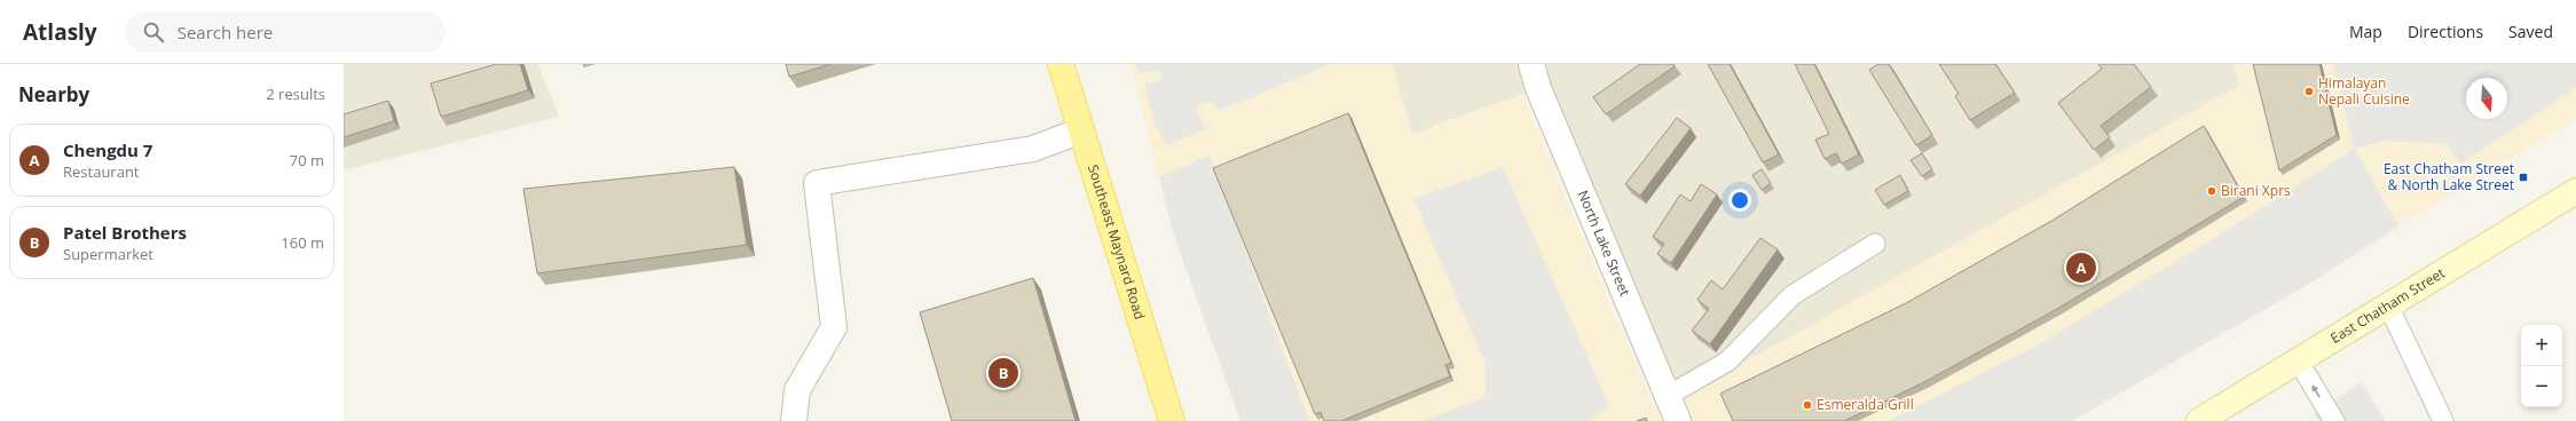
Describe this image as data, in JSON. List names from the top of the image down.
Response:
{
  "streets": {
    "main road": ["Southeast Maynard Road", "East Chatham Street"],
    "street": ["North Lake Street"]
  },
  "places": {
    "other": ["Himalayan Nepali Cuisine", "Birani Xprs", "Esmeralda Grill"],
    "transit": ["East Chatham Street & North Lake Street"]
  },
  "north": "bottom",
  "page": {
    "header": "Atlasly",
    "search": "Search here",
    "nav": ["Map", "Directions", "Saved"],
    "heading": ["Nearby", "2 results"],
    "list": [
      {
        "mark": "A",
        "name": "Chengdu 7",
        "note": "Restaurant",
        "value": "70 m"
      },
      {
        "mark": "B",
        "name": "Patel Brothers",
        "note": "Supermarket",
        "value": "160 m"
      }
    ],
    "pins": ["A", "B"],
    "map_buttons": ["+", "−"]
  }
}
